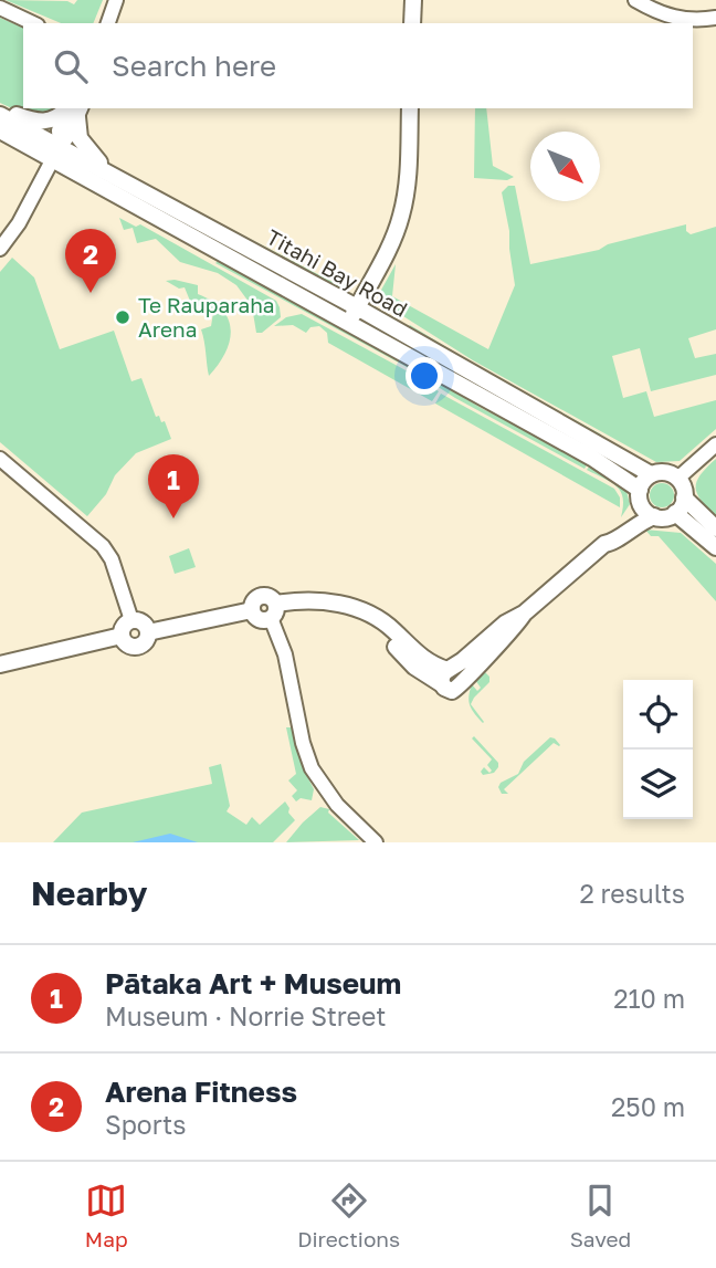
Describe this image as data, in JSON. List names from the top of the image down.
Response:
{
  "streets": {
    "main road": ["Titahi Bay Road"]
  },
  "places": ["Te Rauparaha Arena"],
  "north": "bottom right",
  "page": {
    "search": "Search here",
    "pins": ["2", "1"],
    "heading": ["Nearby", "2 results"],
    "list": [
      {
        "mark": "1",
        "name": "Pātaka Art + Museum",
        "note": "Museum · Norrie Street",
        "value": "210 m"
      },
      {
        "mark": "2",
        "name": "Arena Fitness",
        "note": "Sports",
        "value": "250 m"
      }
    ],
    "nav": ["Map", "Directions", "Saved"]
  }
}
